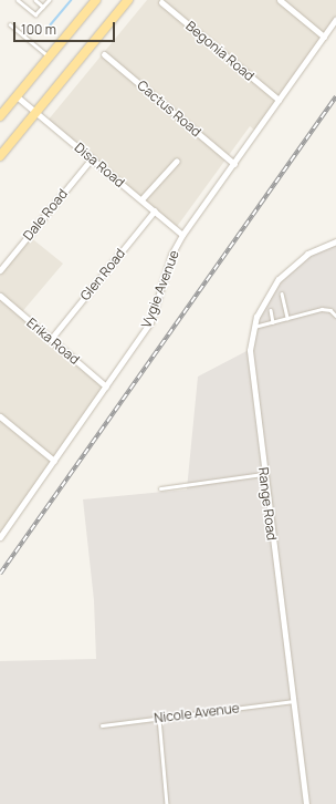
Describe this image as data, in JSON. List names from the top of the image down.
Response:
{
  "streets": {
    "street": [
      "Begonia Road",
      "Cactus Road",
      "Disa Road",
      "Dale Road",
      "Glen Road",
      "Vygie Avenue",
      "Erika Road",
      "Range Road"
    ],
    "lane": ["Nicole Avenue"]
  },
  "crossings": [
    ["Begonia Road", "Vygie Avenue"],
    ["Cactus Road", "Vygie Avenue"],
    ["Disa Road", "Dale Road"],
    ["Disa Road", "Glen Road"],
    ["Disa Road", "Vygie Avenue"],
    ["Glen Road", "Erika Road"],
    ["Vygie Avenue", "Erika Road"],
    ["Range Road", "Nicole Avenue"]
  ],
  "scale_bar": "100 m"
}
